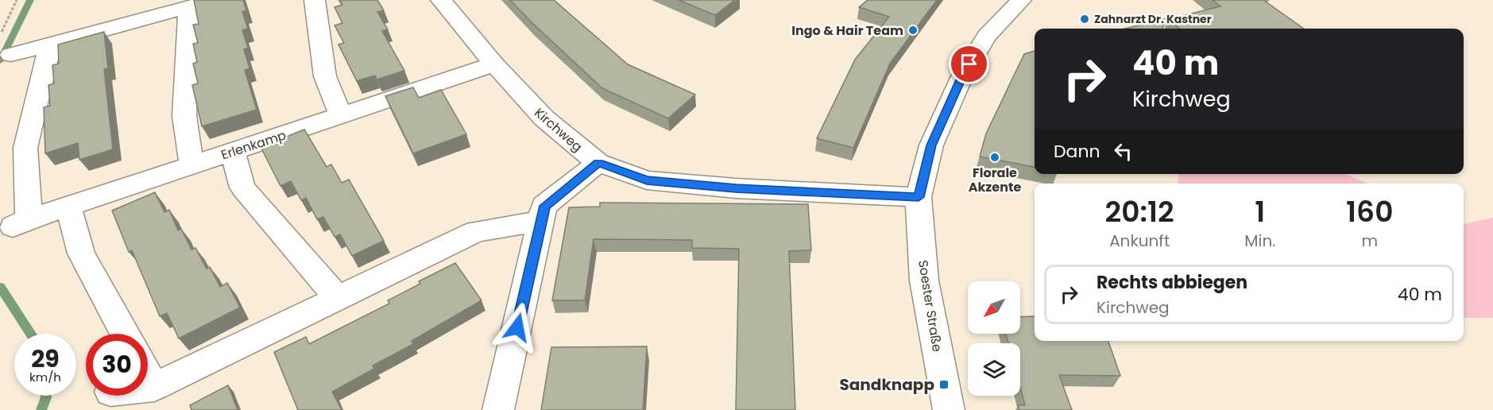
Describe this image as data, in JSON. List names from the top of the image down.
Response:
{
  "streets": {
    "street": ["Kirchweg", "Erlenkamp", "Soester Straße"]
  },
  "crossings": [
    ["Kirchweg", "Erlenkamp"],
    ["Kirchweg", "Soester Straße"]
  ],
  "places": {
    "other": ["Zahnarzt Dr. Kastner", "Ingo & Hair Team", "Florale Akzente"],
    "transit": ["Sandknapp"]
  },
  "north": "bottom left",
  "page": {
    "turn": ["40 m", "Kirchweg"],
    "then": "Dann",
    "eta": [
      "20:12",
      "Ankunft",
      "1",
      "Min.",
      "160",
      "m"
    ],
    "list": [
      {
        "name": "Rechts abbiegen",
        "note": "Kirchweg",
        "value": "40 m"
      }
    ],
    "speed": "29 km/h",
    "limit": "30"
  }
}
